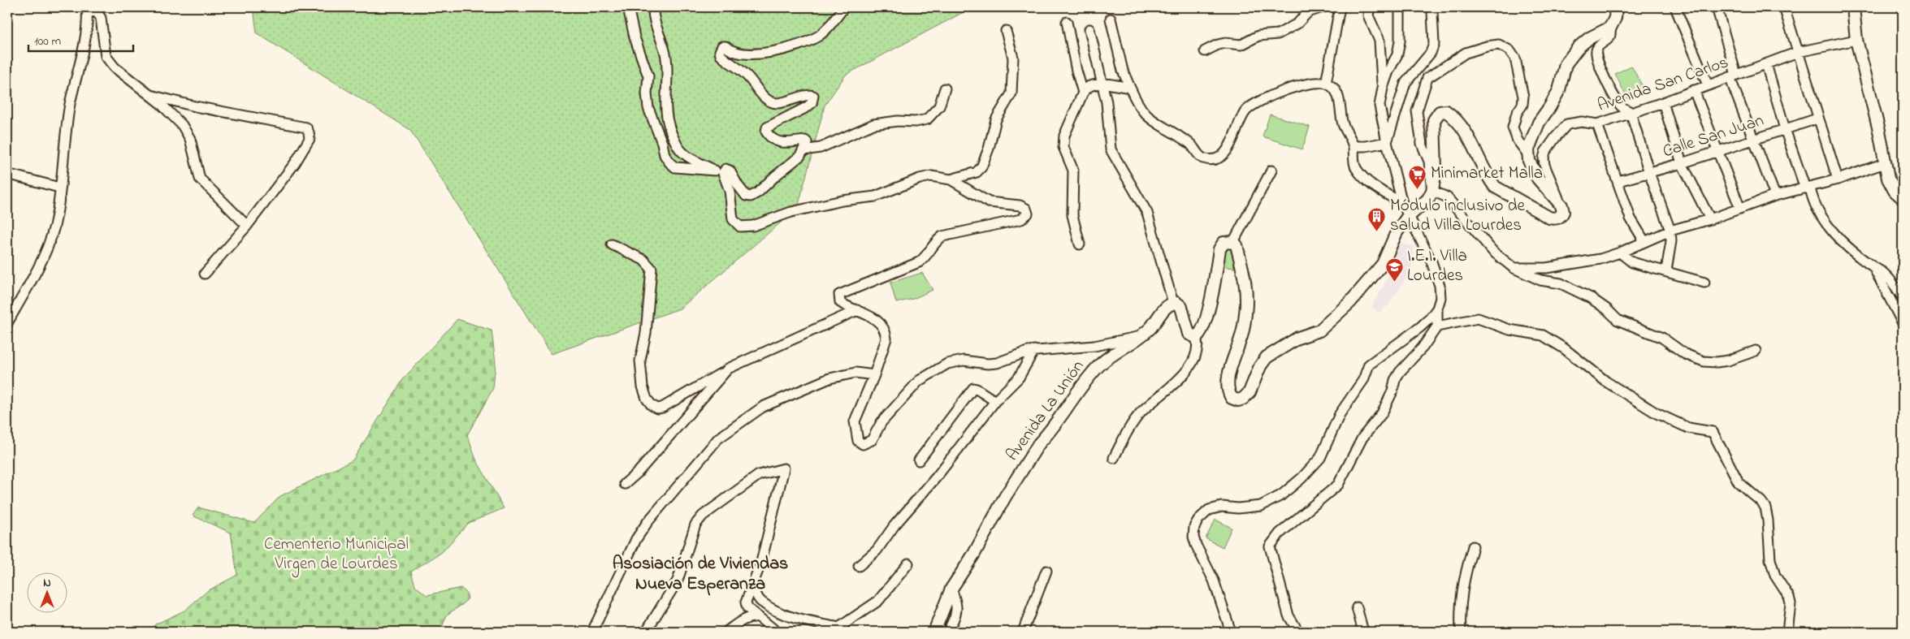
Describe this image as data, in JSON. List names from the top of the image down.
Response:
{
  "streets": {
    "main road": ["Avenida La Unión"],
    "street": ["Avenida San Carlos", "Calle San Juan"]
  },
  "districts": ["Asosiación de Viviendas Nueva Esperanza"],
  "parks": ["Cementerio Municipal Virgen de Lourdes"],
  "places": {
    "supermarket": ["Minimarket Malla"],
    "building": ["Módulo inclusivo de salud Villa Lourdes"],
    "school or university": ["I.E.I. Villa Lourdes"]
  },
  "scale_bar": "100 m",
  "north": "top"
}
